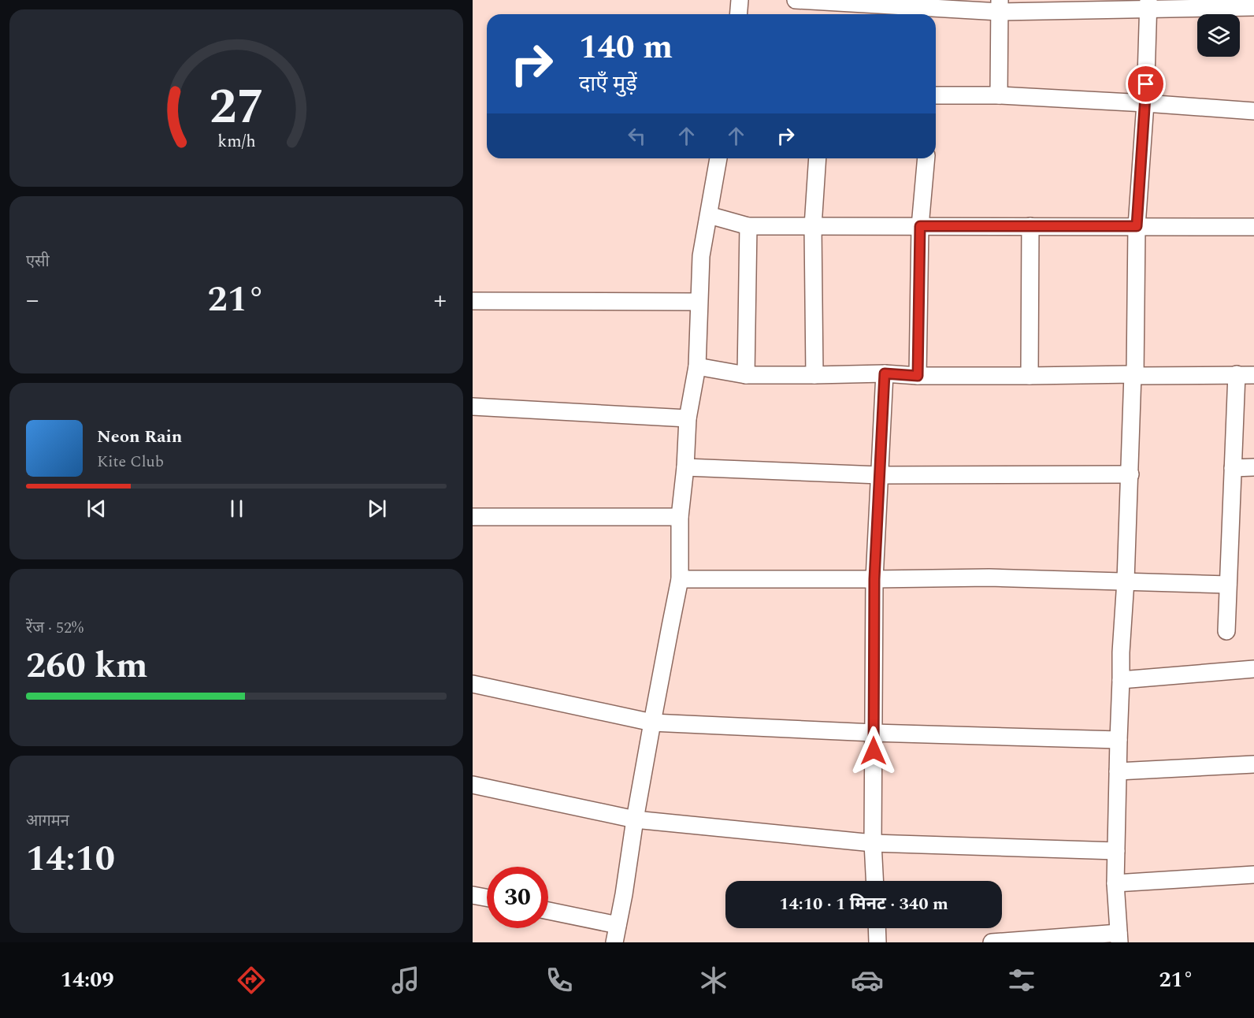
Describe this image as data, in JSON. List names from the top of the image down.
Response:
{
  "page": {
    "turn": ["140 m", "दाएँ मुड़ें"],
    "tile": [
      "एसी",
      ["रेंज · 52%", "260 km"],
      ["आगमन", "14:10"]
    ],
    "heat": ["−", "21°", "+"],
    "song": ["Neon Rain", "Kite Club"],
    "limit": "30",
    "trip": "14:10 · 1 मिनट · 340 m",
    "tabs": ["14:09", "21°"],
    "gauge": ["27", "km/h"]
  }
}
